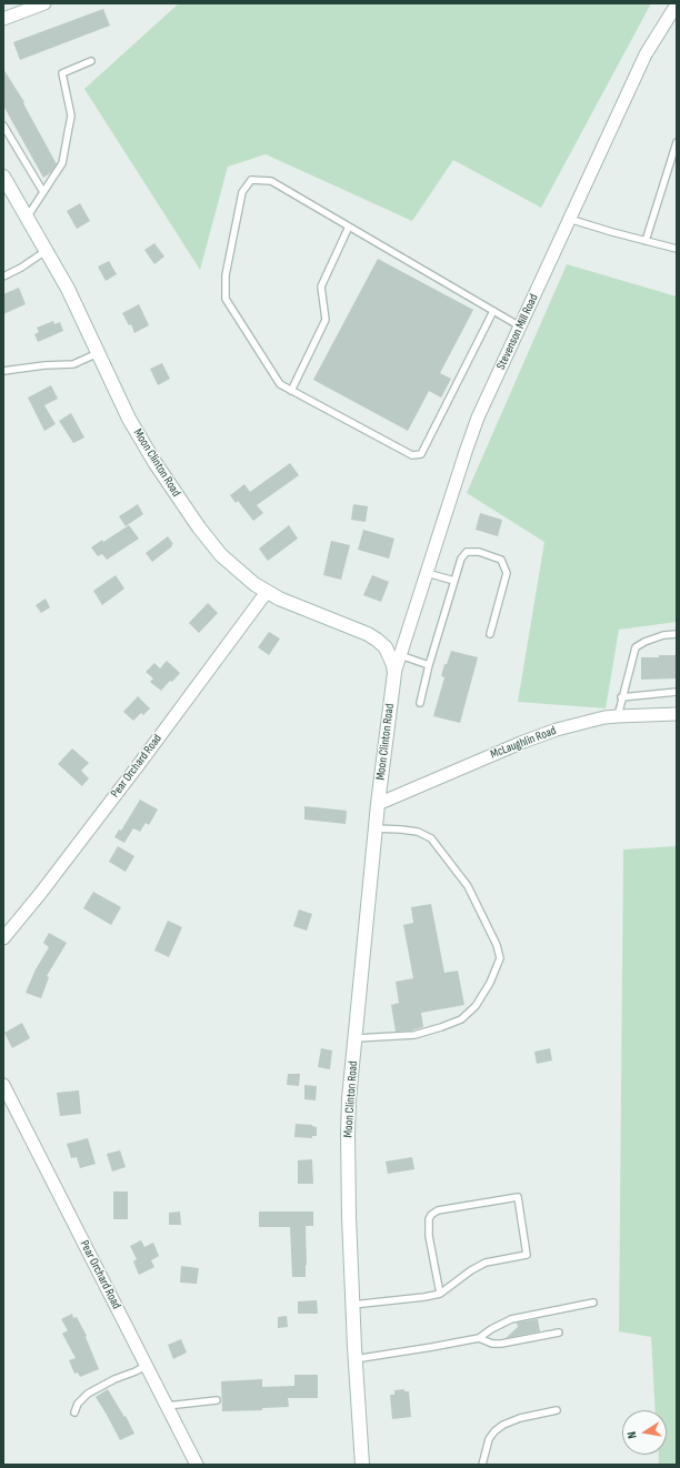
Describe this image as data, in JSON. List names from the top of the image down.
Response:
{
  "streets": {
    "street": [
      "Stevenson Mill Road",
      "Moon Clinton Road",
      "McLaughlin Road",
      "Pear Orchard Road"
    ]
  },
  "crossings": [
    ["Stevenson Mill Road", "Moon Clinton Road"],
    ["Moon Clinton Road", "McLaughlin Road"],
    ["Moon Clinton Road", "Pear Orchard Road"]
  ],
  "north": "left"
}
